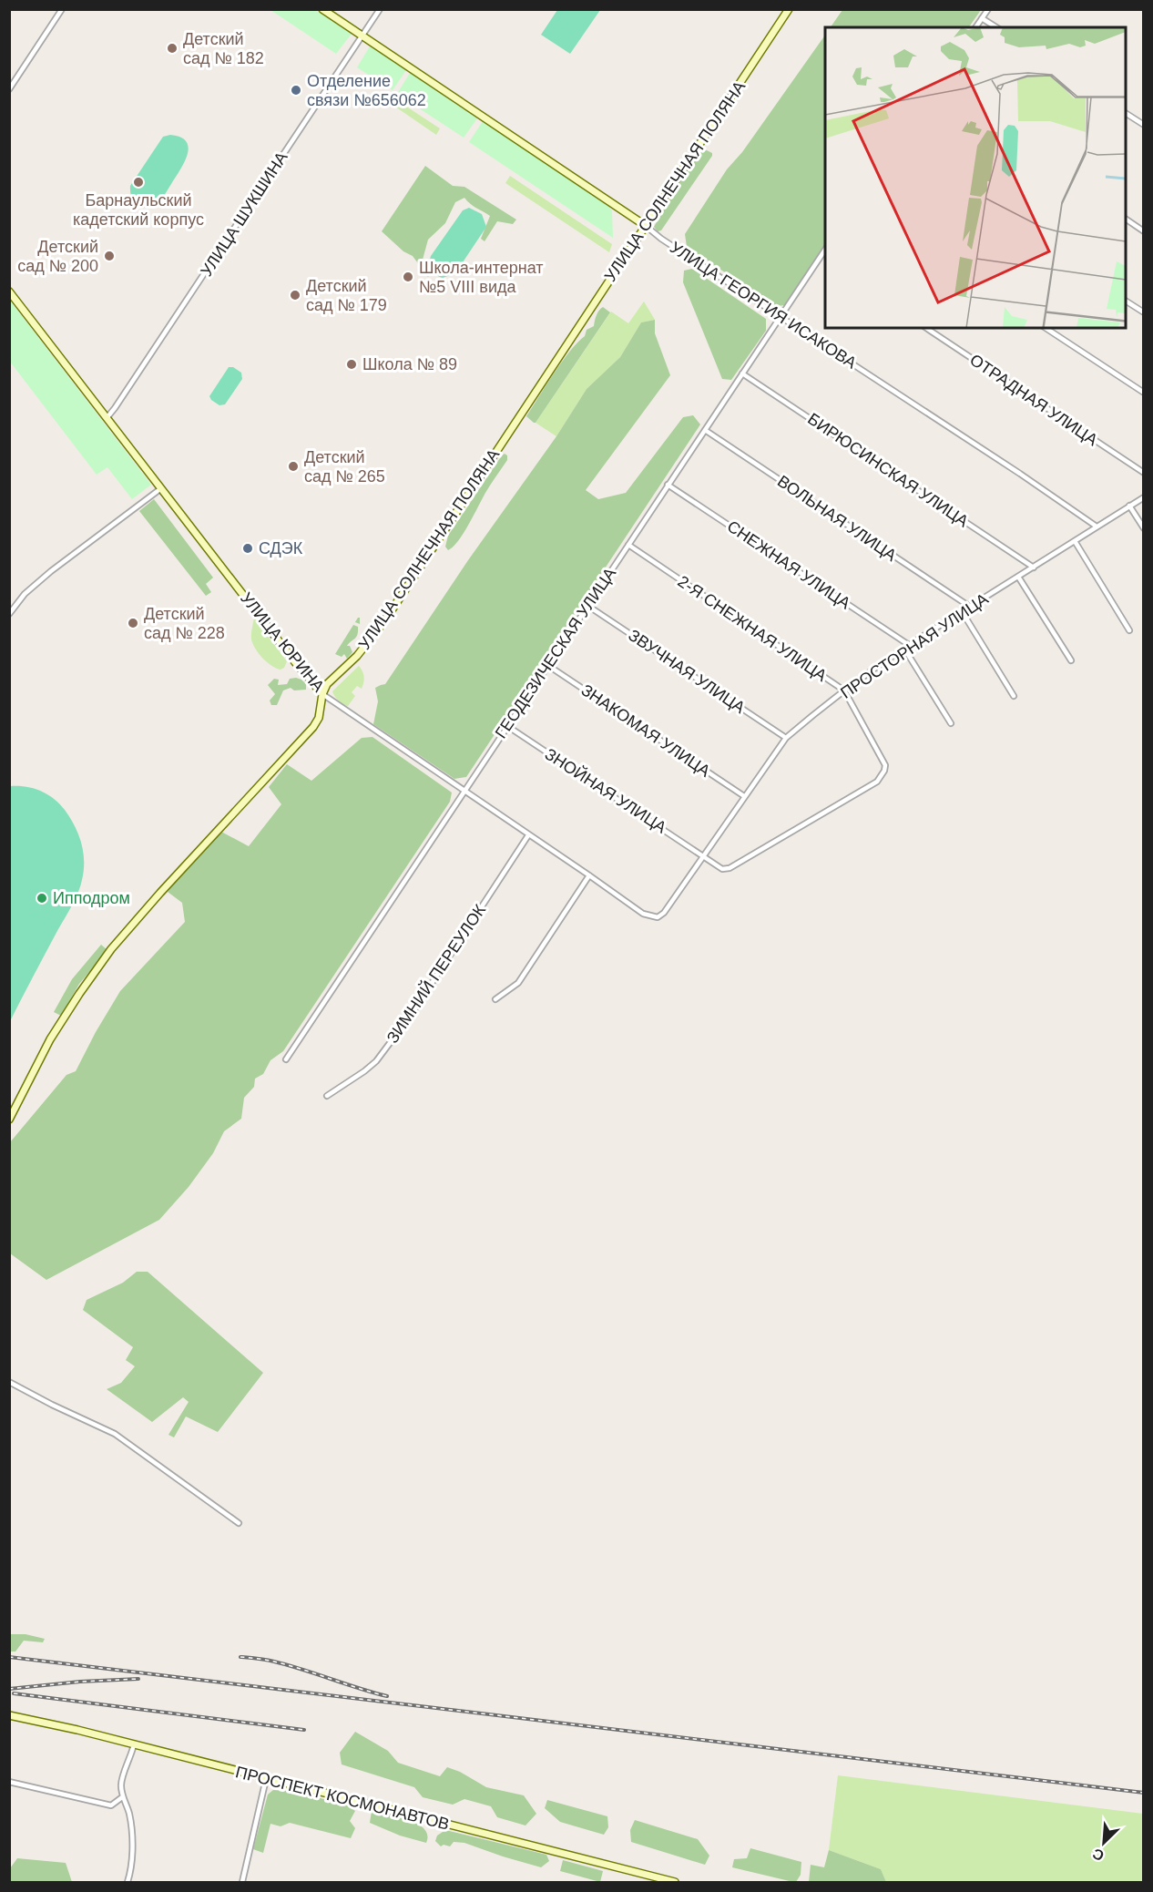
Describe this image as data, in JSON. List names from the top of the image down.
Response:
{
  "streets": {
    "street": [
      "УЛИЦА СОЛНЕЧНАЯ ПОЛЯНА",
      "УЛИЦА ШУКШИНА",
      "УЛИЦА ГЕОРГИЯ ИСАКОВА",
      "ОТРАДНАЯ УЛИЦА",
      "БИРЮСИНСКАЯ УЛИЦА",
      "ВОЛЬНАЯ УЛИЦА",
      "СНЕЖНАЯ УЛИЦА",
      "2-Я СНЕЖНАЯ УЛИЦА",
      "УЛИЦА ЮРИНА",
      "ПРОСТОРНАЯ УЛИЦА",
      "ГЕОДЕЗИЧЕСКАЯ УЛИЦА",
      "ЗВУЧНАЯ УЛИЦА",
      "ЗНАКОМАЯ УЛИЦА",
      "ЗНОЙНАЯ УЛИЦА",
      "ЗИМНИЙ ПЕРЕУЛОК",
      "ПРОСПЕКТ КОСМОНАВТОВ"
    ]
  },
  "crossings": [
    ["УЛИЦА СОЛНЕЧНАЯ ПОЛЯНА", "УЛИЦА ГЕОРГИЯ ИСАКОВА"],
    ["УЛИЦА СОЛНЕЧНАЯ ПОЛЯНА", "УЛИЦА ЮРИНА"],
    ["УЛИЦА ШУКШИНА", "УЛИЦА ГЕОРГИЯ ИСАКОВА"],
    ["УЛИЦА ШУКШИНА", "УЛИЦА ЮРИНА"],
    ["УЛИЦА ГЕОРГИЯ ИСАКОВА", "ПРОСТОРНАЯ УЛИЦА"],
    ["УЛИЦА ГЕОРГИЯ ИСАКОВА", "ГЕОДЕЗИЧЕСКАЯ УЛИЦА"],
    ["БИРЮСИНСКАЯ УЛИЦА", "ПРОСТОРНАЯ УЛИЦА"],
    ["БИРЮСИНСКАЯ УЛИЦА", "ГЕОДЕЗИЧЕСКАЯ УЛИЦА"],
    ["ВОЛЬНАЯ УЛИЦА", "ПРОСТОРНАЯ УЛИЦА"],
    ["ВОЛЬНАЯ УЛИЦА", "ГЕОДЕЗИЧЕСКАЯ УЛИЦА"],
    ["СНЕЖНАЯ УЛИЦА", "ПРОСТОРНАЯ УЛИЦА"],
    ["СНЕЖНАЯ УЛИЦА", "ГЕОДЕЗИЧЕСКАЯ УЛИЦА"],
    ["2-Я СНЕЖНАЯ УЛИЦА", "ПРОСТОРНАЯ УЛИЦА"],
    ["2-Я СНЕЖНАЯ УЛИЦА", "ГЕОДЕЗИЧЕСКАЯ УЛИЦА"],
    ["2-Я СНЕЖНАЯ УЛИЦА", "ЗНОЙНАЯ УЛИЦА"],
    ["УЛИЦА ЮРИНА", "ПРОСТОРНАЯ УЛИЦА"],
    ["УЛИЦА ЮРИНА", "ГЕОДЕЗИЧЕСКАЯ УЛИЦА"],
    ["УЛИЦА ЮРИНА", "ЗИМНИЙ ПЕРЕУЛОК"],
    ["ПРОСТОРНАЯ УЛИЦА", "ЗВУЧНАЯ УЛИЦА"],
    ["ПРОСТОРНАЯ УЛИЦА", "ЗНАКОМАЯ УЛИЦА"],
    ["ПРОСТОРНАЯ УЛИЦА", "ЗНОЙНАЯ УЛИЦА"],
    ["ГЕОДЕЗИЧЕСКАЯ УЛИЦА", "ЗВУЧНАЯ УЛИЦА"],
    ["ГЕОДЕЗИЧЕСКАЯ УЛИЦА", "ЗНАКОМАЯ УЛИЦА"],
    ["ГЕОДЕЗИЧЕСКАЯ УЛИЦА", "ЗНОЙНАЯ УЛИЦА"]
  ],
  "places": [
    "Детский сад № 182",
    "Отделение связи №656062",
    "Барнаульский кадетский корпус",
    "Детский сад № 200",
    "Школа-интернат №5 VIII вида",
    "Детский сад № 179",
    "Школа № 89",
    "Детский сад № 265",
    "СДЭК",
    "Детский сад № 228",
    "Ипподром"
  ],
  "north": "bottom left"
}
